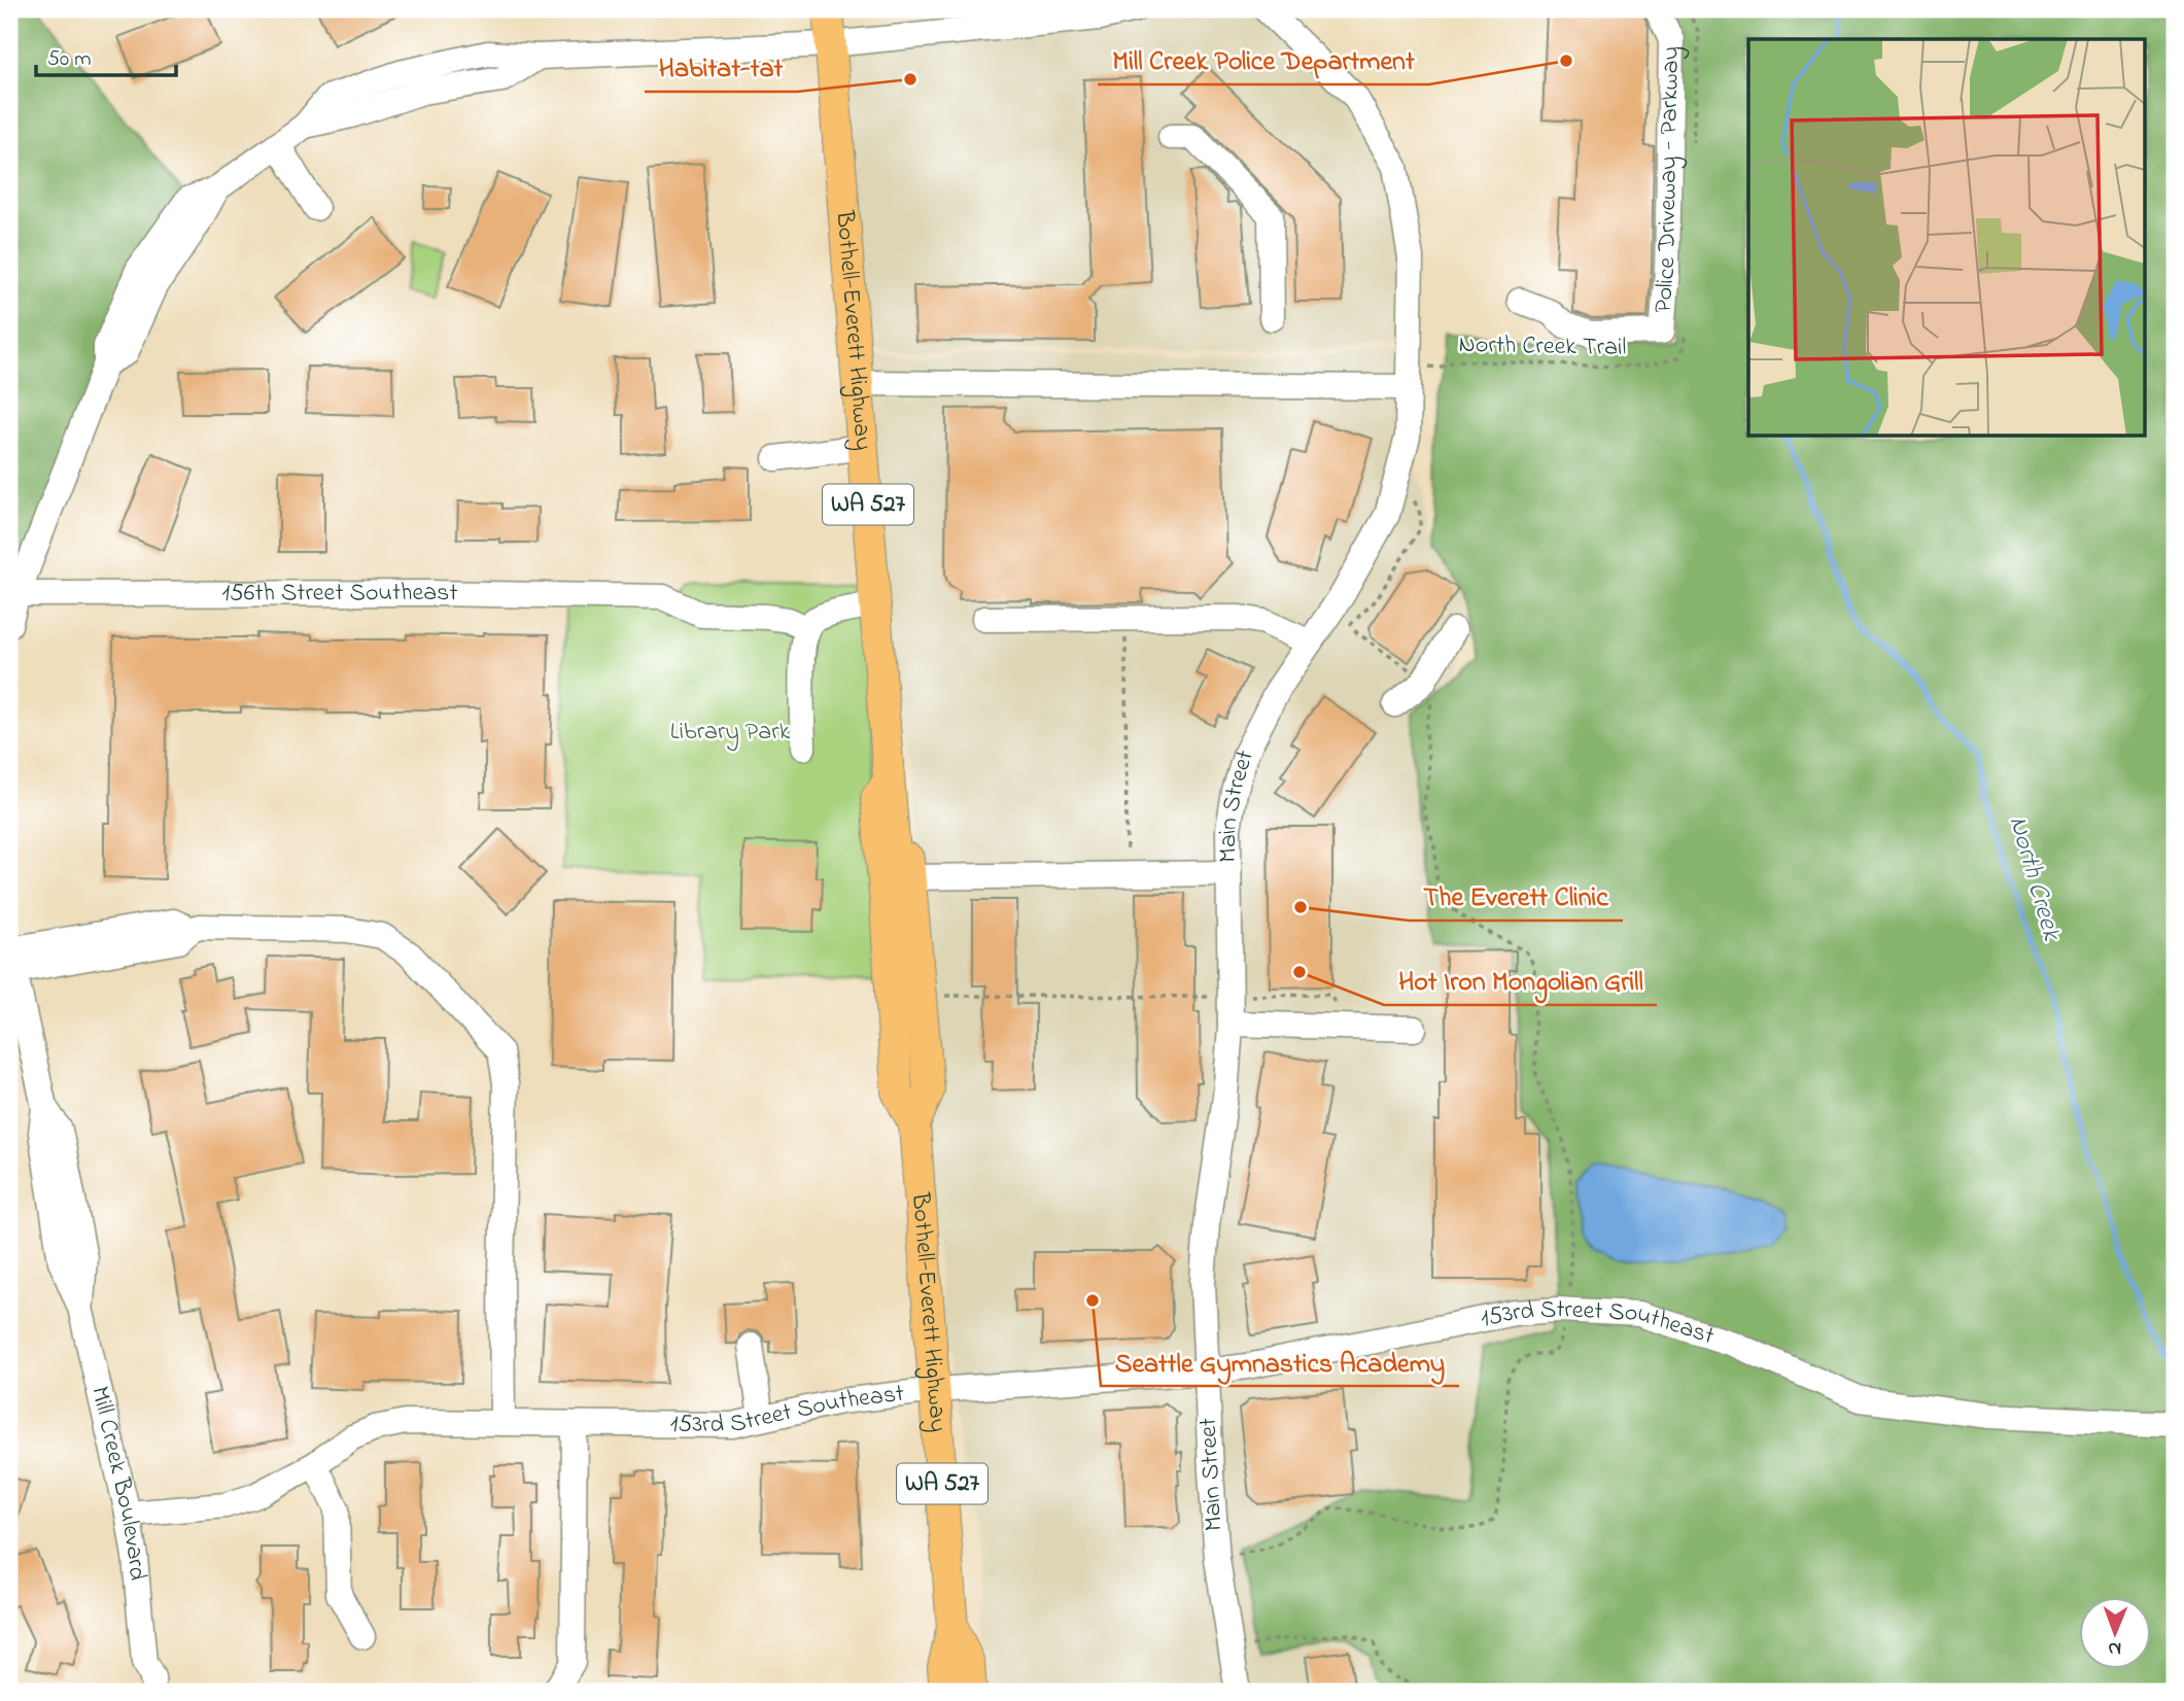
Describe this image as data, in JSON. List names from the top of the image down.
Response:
{
  "streets": {
    "main road": ["Bothell-Everett Highway", "WA 527"],
    "street": [
      "Police Driveway - Parkway",
      "156th Street Southeast",
      "Main Street",
      "153rd Street Southeast",
      "Mill Creek Boulevard"
    ],
    "path": ["North Creek Trail"]
  },
  "crossings": [
    ["Bothell-Everett Highway", "153rd Street Southeast"],
    ["Main Street", "153rd Street Southeast"],
    ["153rd Street Southeast", "Mill Creek Boulevard"]
  ],
  "water": ["North Creek"],
  "parks": ["Library Park"],
  "places": [
    "Mill Creek Police Department",
    "Habitat-tat",
    "The Everett Clinic",
    "Hot Iron Mongolian Grill",
    "Seattle Gymnastics Academy"
  ],
  "scale_bar": "50 m",
  "north": "bottom"
}
